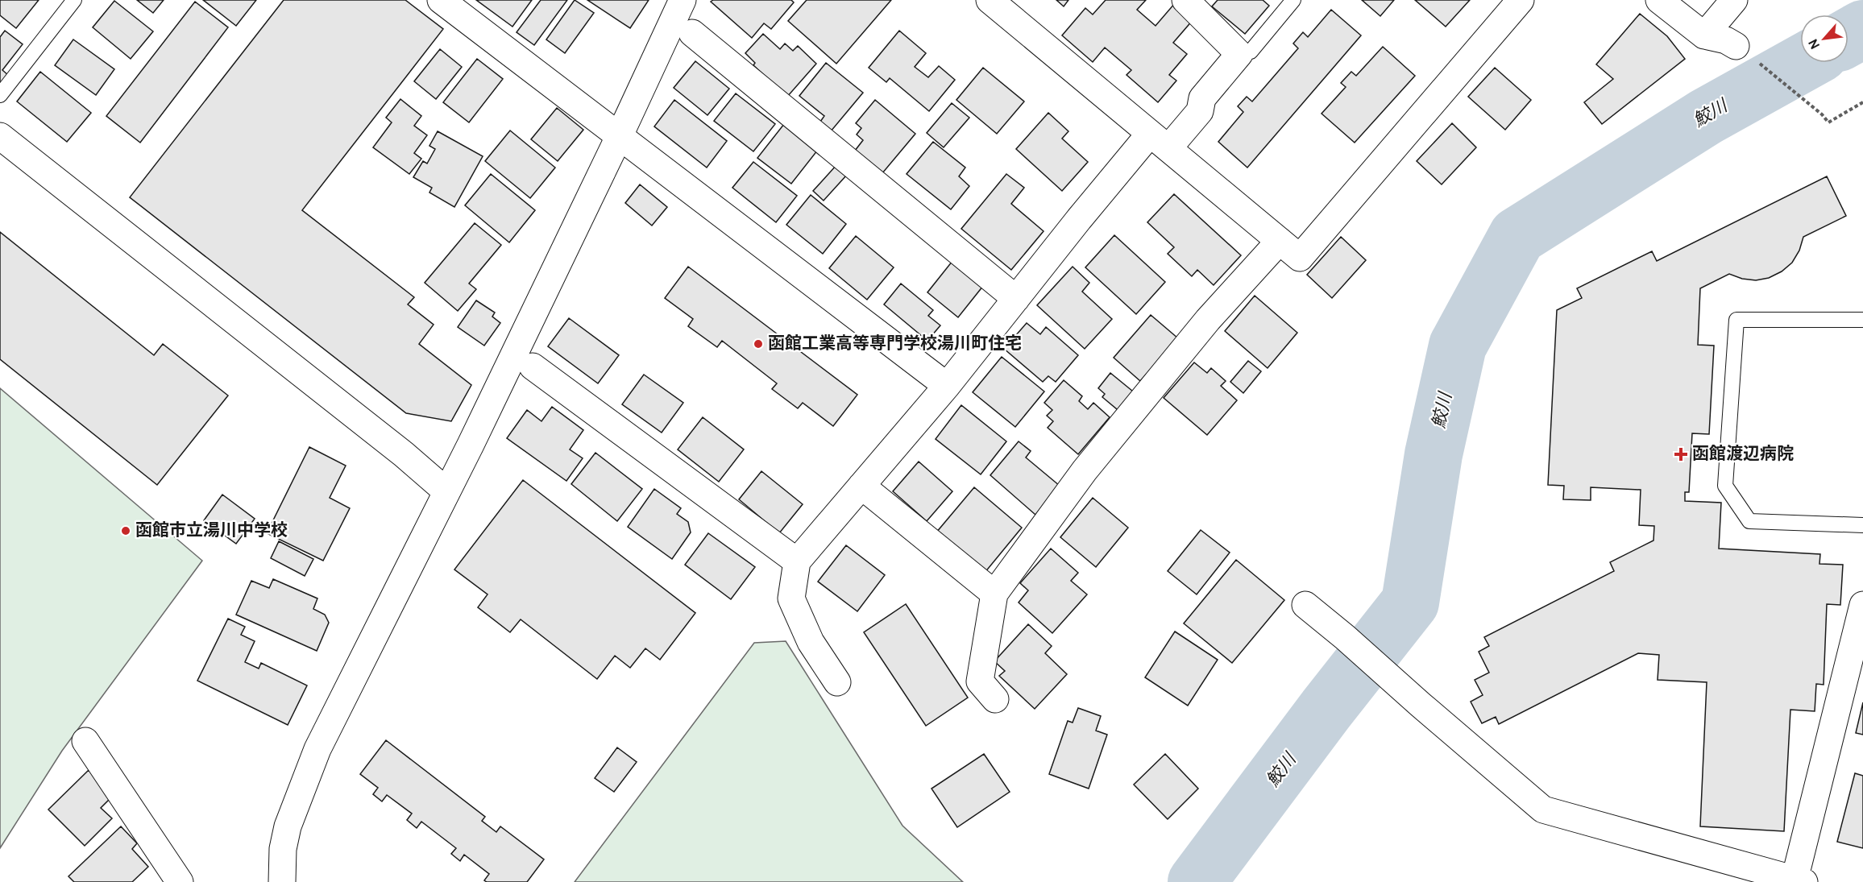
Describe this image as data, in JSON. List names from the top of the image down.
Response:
{
  "water": ["鮫川"],
  "places": {
    "other": ["函館工業高等専門学校湯川町住宅", "函館市立湯川中学校"],
    "health": ["函館渡辺病院"]
  },
  "north": "bottom left"
}
